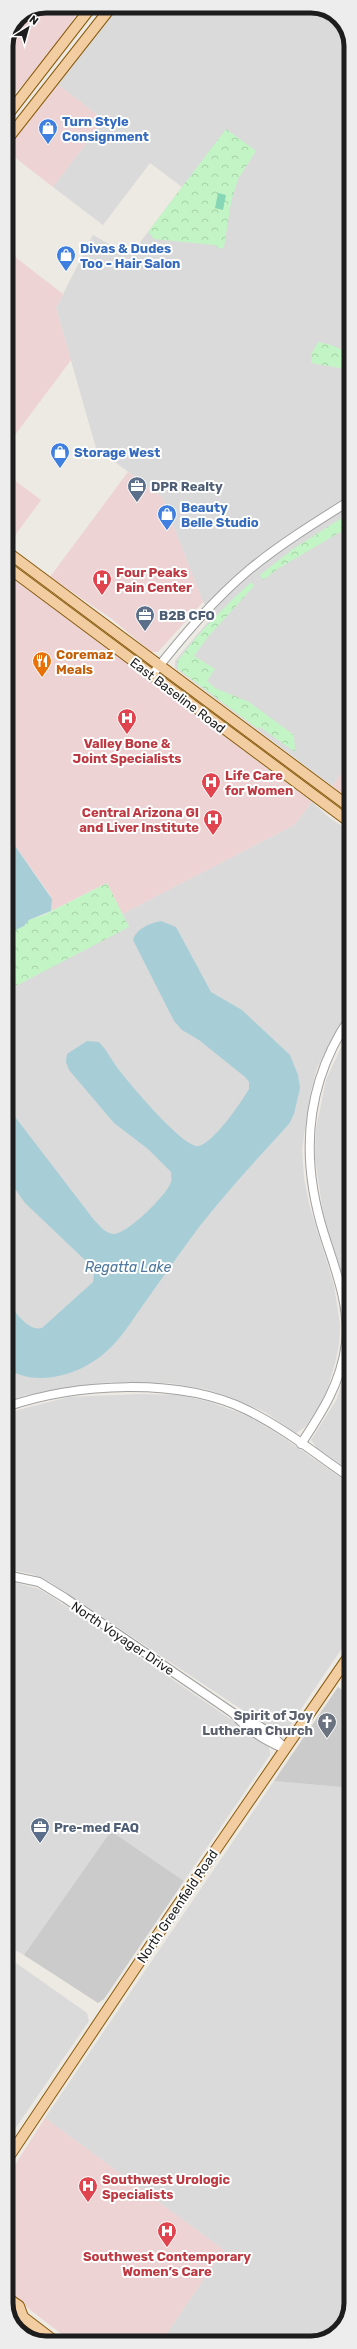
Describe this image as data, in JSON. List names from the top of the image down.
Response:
{
  "streets": {
    "main road": ["East Baseline Road", "North Greenfield Road"],
    "street": ["North Voyager Drive"]
  },
  "crossings": [
    ["North Voyager Drive", "North Greenfield Road"]
  ],
  "water": ["Regatta Lake"],
  "places": {
    "shop": [
      "Turn Style Consignment",
      "Divas & Dudes Too - Hair Salon",
      "Storage West",
      "Beauty Belle Studio"
    ],
    "office": ["DPR Realty", "B2B CFO", "Pre-med FAQ"],
    "hospital": [
      "Four Peaks Pain Center",
      "Valley Bone & Joint Specialists",
      "Life Care for Women",
      "Central Arizona GI and Liver Institute",
      "Southwest Urologic Specialists",
      "Southwest Contemporary Women’s Care"
    ],
    "restaurant": ["Coremaz Meals"],
    "church": ["Spirit of Joy Lutheran Church"]
  },
  "north": "top right"
}
